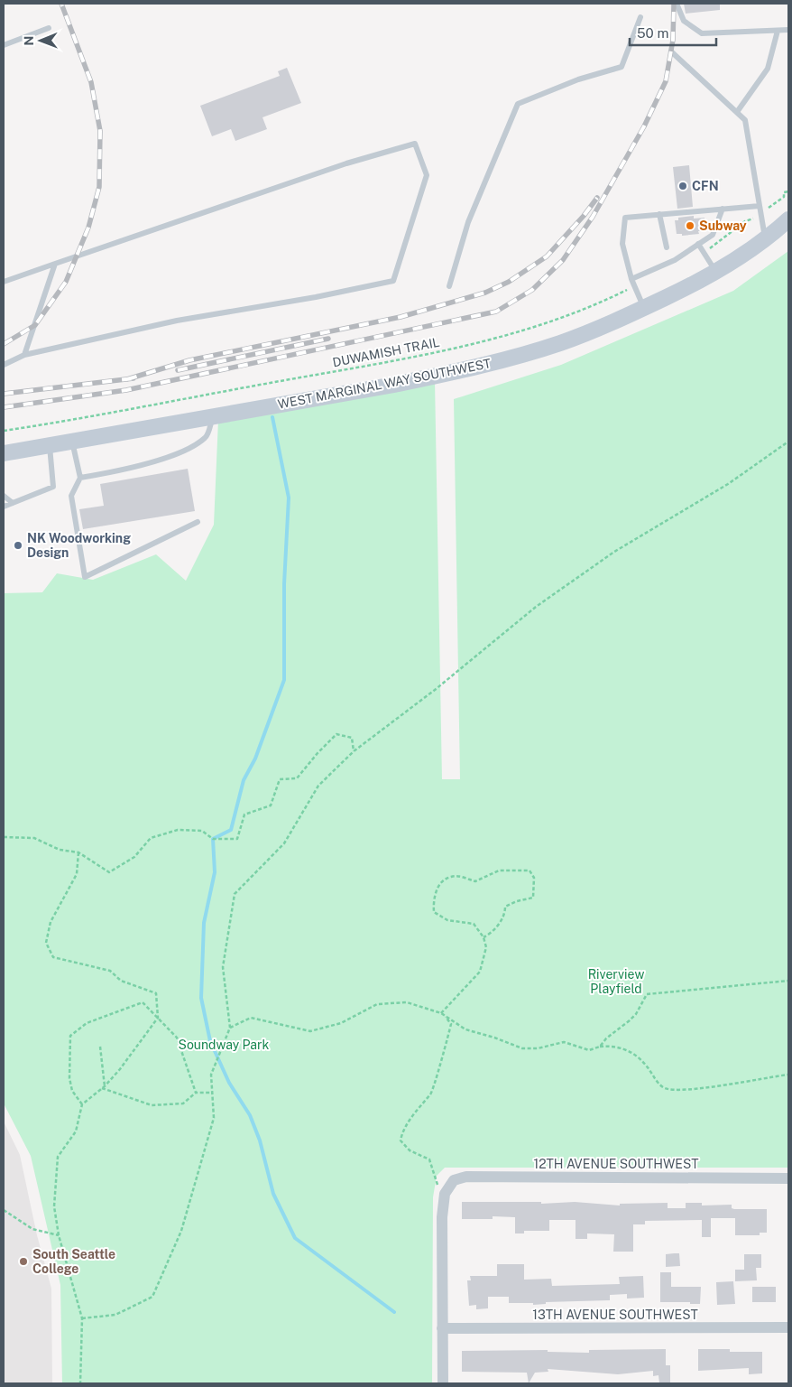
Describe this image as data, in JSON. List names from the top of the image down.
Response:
{
  "streets": {
    "main road": ["WEST MARGINAL WAY SOUTHWEST"],
    "street": ["12TH AVENUE SOUTHWEST", "13TH AVENUE SOUTHWEST"],
    "path": ["DUWAMISH TRAIL"]
  },
  "parks": ["Riverview Playfield", "Soundway Park"],
  "places": [
    "CFN",
    "Subway",
    "NK Woodworking Design",
    "South Seattle College"
  ],
  "scale_bar": "50 m",
  "north": "left"
}
